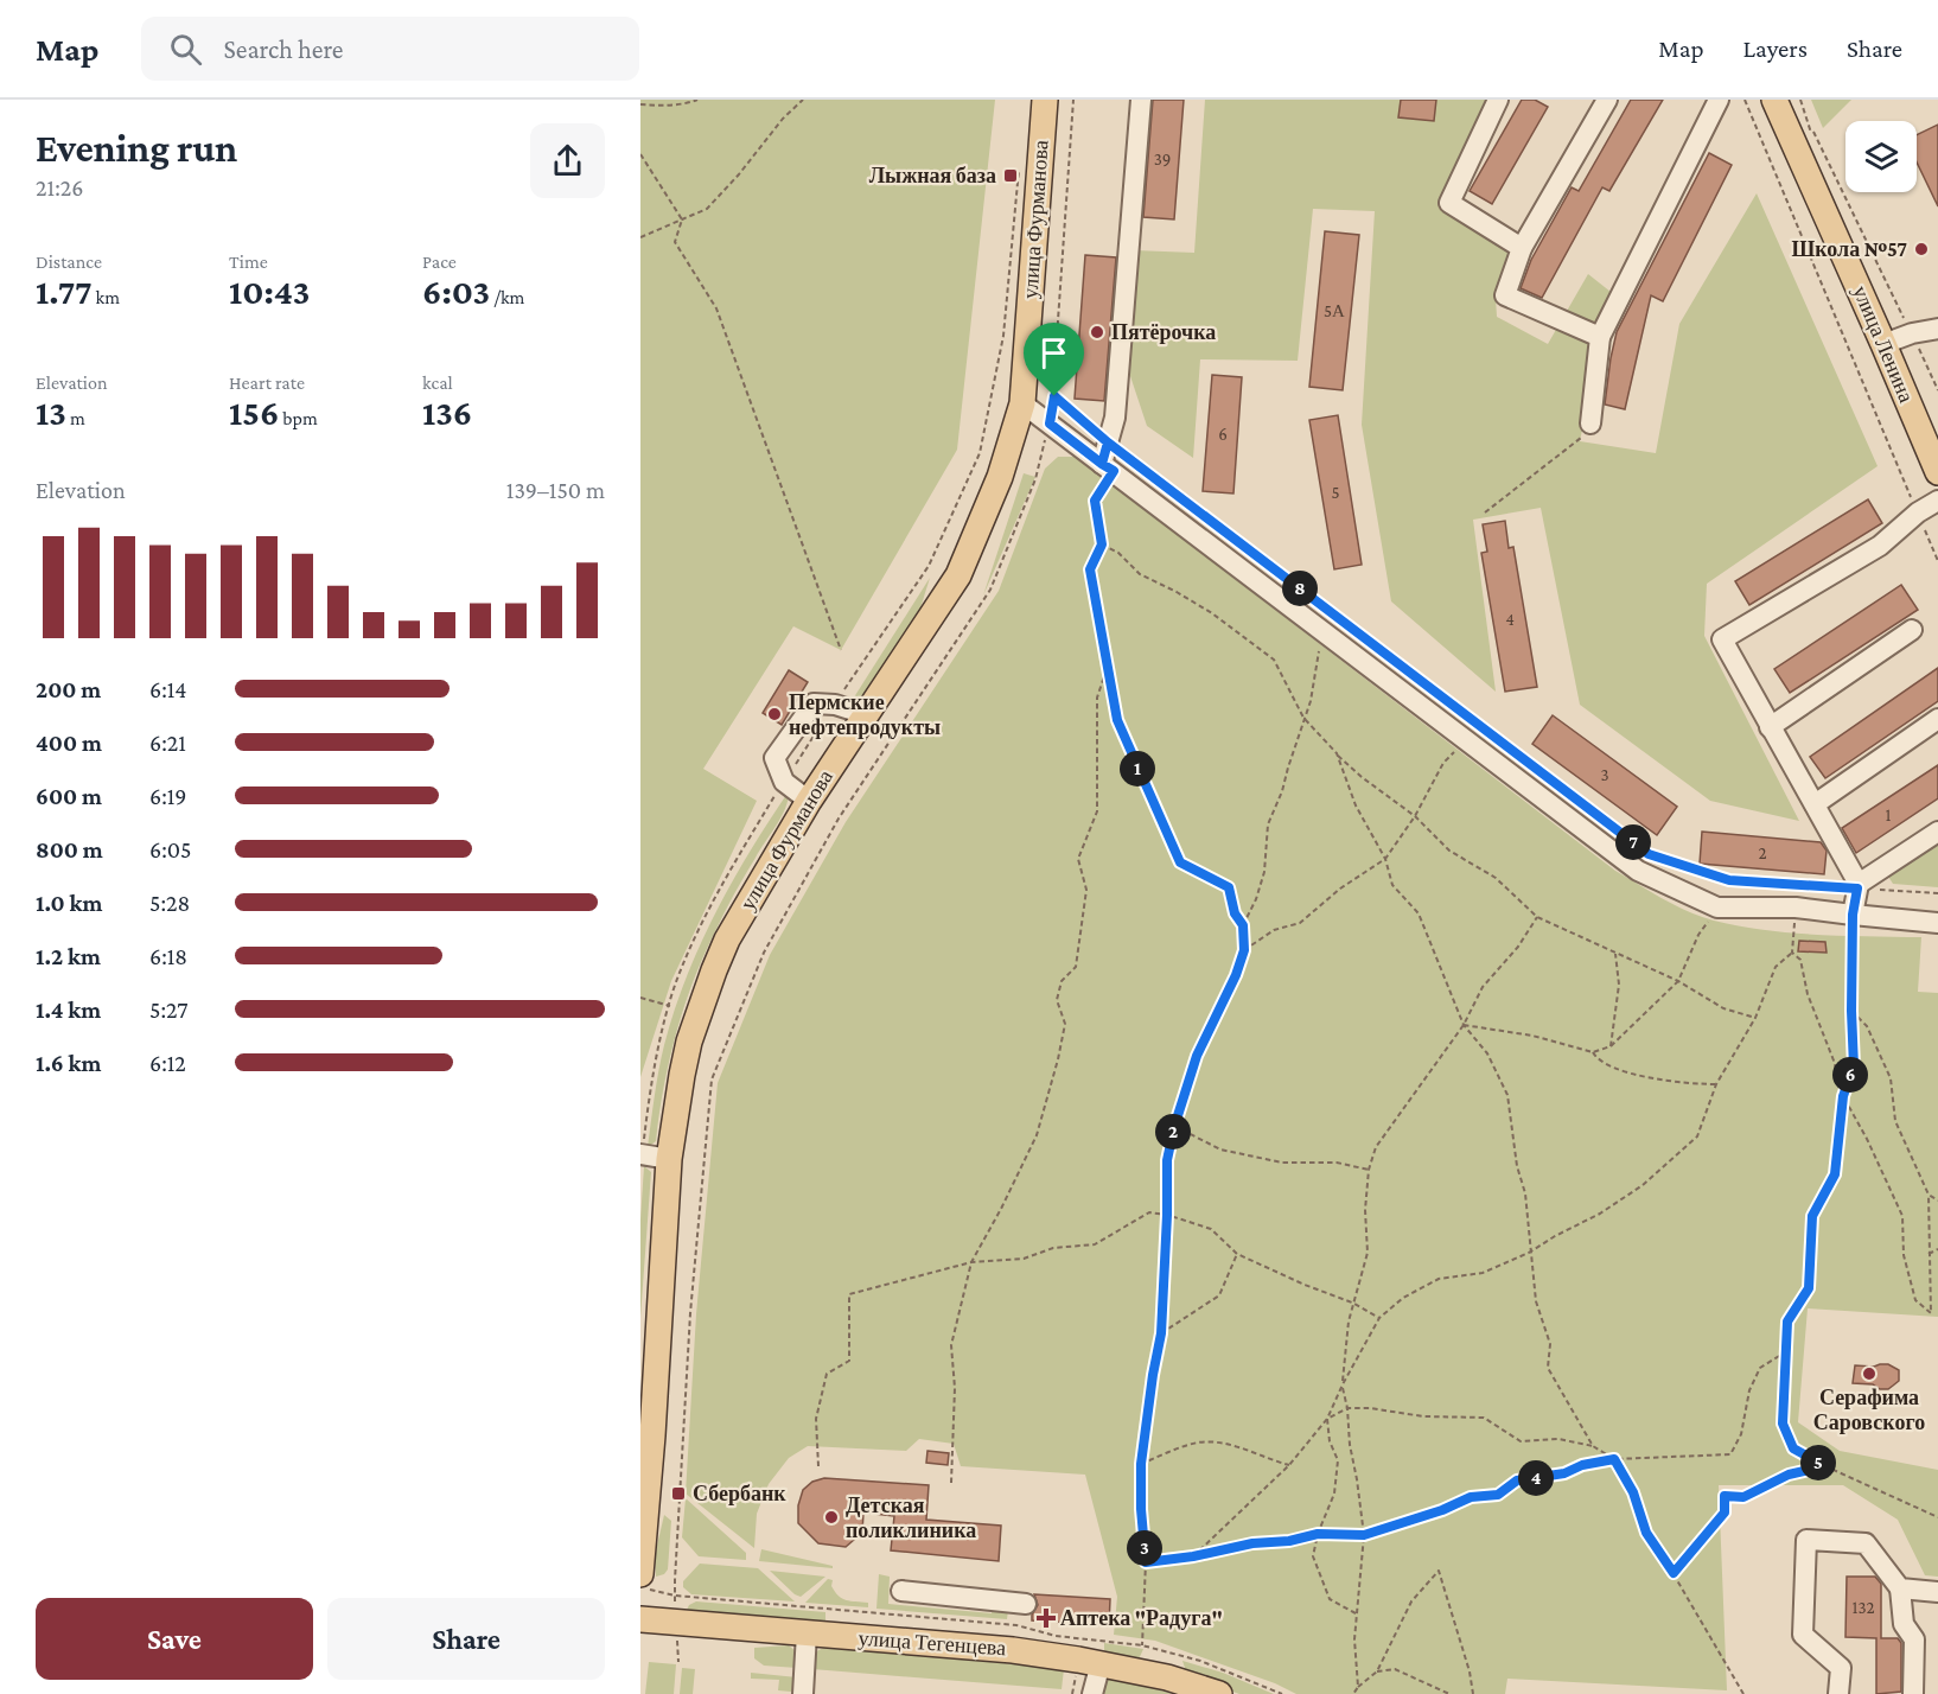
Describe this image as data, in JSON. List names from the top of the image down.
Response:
{
  "streets": {
    "main road": ["улица Фурманова", "улица Ленина", "улица Тегенцева"]
  },
  "places": {
    "transit": ["Лыжная база", "Сбербанк"],
    "other": [
      "Школа №57",
      "Пятёрочка",
      "Пермские нефтепродукты",
      "Серафима Саровского",
      "Детская поликлиника"
    ],
    "health": ["Аптека \"Радуга\""]
  },
  "house_numbers": [
    "39",
    "5А",
    "6",
    "5",
    "4",
    "3",
    "1",
    "2",
    "132"
  ],
  "page": {
    "header": "Map",
    "search": "Search here",
    "nav": ["Map", "Layers", "Share"],
    "heading": ["Evening run", "21:26"],
    "stats": [
      ["Distance", "1.77 km"],
      ["Time", "10:43"],
      ["Pace", "6:03 /km"],
      ["Elevation", "13 m"],
      ["Heart rate", "156 bpm"],
      ["kcal", "136"]
    ],
    "chart": ["Elevation", "139–150 m"],
    "pins": [
      "8",
      "1",
      "7",
      "6",
      "2",
      "5",
      "4",
      "3"
    ],
    "list": [
      {
        "name": "200 m",
        "note": "6:14"
      },
      {
        "name": "400 m",
        "note": "6:21"
      },
      {
        "name": "600 m",
        "note": "6:19"
      },
      {
        "name": "800 m",
        "note": "6:05"
      },
      {
        "name": "1.0 km",
        "note": "5:28"
      },
      {
        "name": "1.2 km",
        "note": "6:18"
      },
      {
        "name": "1.4 km",
        "note": "5:27"
      },
      {
        "name": "1.6 km",
        "note": "6:12"
      }
    ],
    "buttons": ["Save", "Share"]
  }
}
